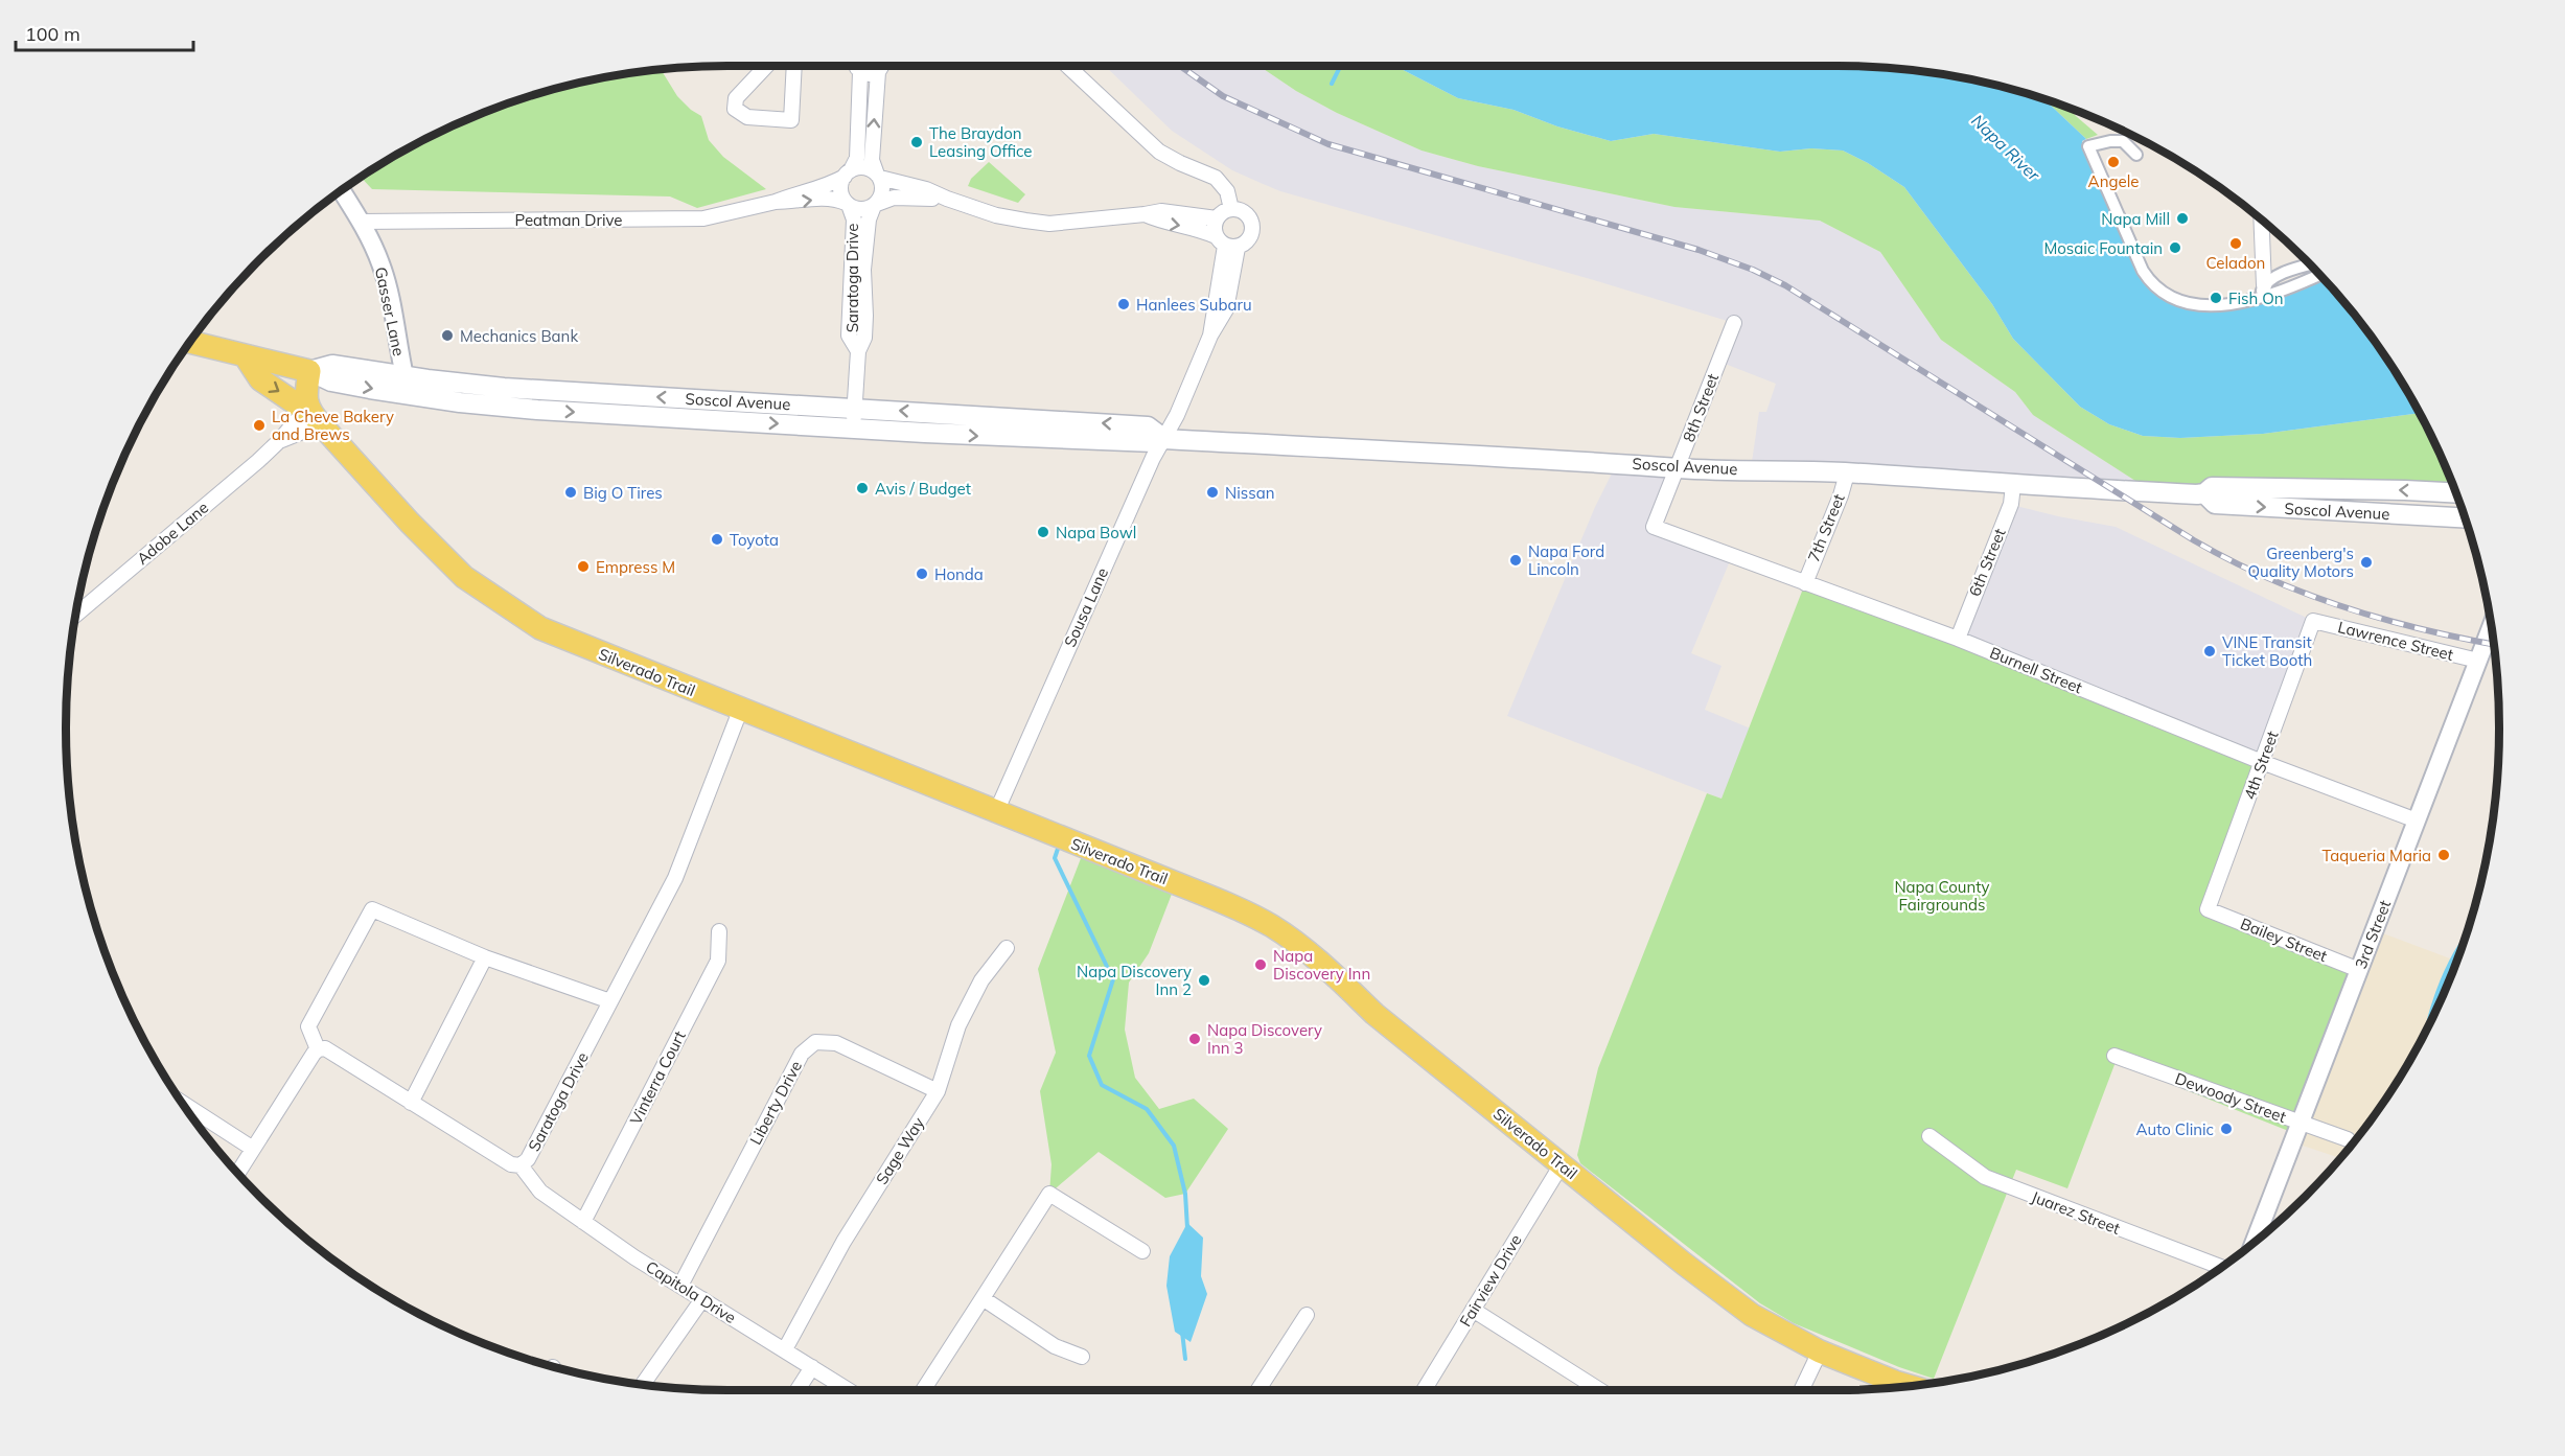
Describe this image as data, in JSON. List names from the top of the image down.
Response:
{
  "streets": {
    "main road": ["Soscol Avenue", "Silverado Trail"],
    "street": [
      "Peatman Drive",
      "Saratoga Drive",
      "Gasser Lane",
      "8th Street",
      "7th Street",
      "Adobe Lane",
      "6th Street",
      "Sousa Lane",
      "Lawrence Street",
      "Burnell Street",
      "4th Street",
      "3rd Street",
      "Bailey Street",
      "Vinterra Court",
      "Dewoody Street",
      "Liberty Drive",
      "Sage Way",
      "Juarez Street",
      "Fairview Drive",
      "Capitola Drive"
    ]
  },
  "crossings": [
    ["Peatman Drive", "Saratoga Drive"],
    ["Peatman Drive", "Gasser Lane"],
    ["Peatman Drive", "Sousa Lane"],
    ["Saratoga Drive", "Soscol Avenue"],
    ["Saratoga Drive", "Silverado Trail"],
    ["Saratoga Drive", "Capitola Drive"],
    ["Gasser Lane", "Soscol Avenue"],
    ["Soscol Avenue", "8th Street"],
    ["Soscol Avenue", "7th Street"],
    ["Soscol Avenue", "6th Street"],
    ["Soscol Avenue", "Sousa Lane"],
    ["Soscol Avenue", "Silverado Trail"],
    ["8th Street", "Burnell Street"],
    ["7th Street", "Burnell Street"],
    ["Adobe Lane", "Silverado Trail"],
    ["6th Street", "Burnell Street"],
    ["Sousa Lane", "Silverado Trail"],
    ["Lawrence Street", "4th Street"],
    ["Lawrence Street", "3rd Street"],
    ["Burnell Street", "4th Street"],
    ["Burnell Street", "3rd Street"],
    ["Silverado Trail", "Fairview Drive"],
    ["4th Street", "Bailey Street"],
    ["3rd Street", "Bailey Street"],
    ["3rd Street", "Dewoody Street"],
    ["Vinterra Court", "Capitola Drive"],
    ["Liberty Drive", "Sage Way"],
    ["Liberty Drive", "Capitola Drive"],
    ["Sage Way", "Capitola Drive"]
  ],
  "water": ["Napa River"],
  "parks": ["Napa County Fairgrounds"],
  "places": [
    "The Braydon Leasing Office",
    "Angele",
    "Napa Mill",
    "Celadon",
    "Mosaic Fountain",
    "Fish On",
    "Hanlees Subaru",
    "Mechanics Bank",
    "La Cheve Bakery and Brews",
    "Avis / Budget",
    "Big O Tires",
    "Nissan",
    "Napa Bowl",
    "Toyota",
    "Napa Ford Lincoln",
    "Greenberg's Quality Motors",
    "Empress M",
    "Honda",
    "VINE Transit Ticket Booth",
    "Taqueria Maria",
    "Napa Discovery Inn",
    "Napa Discovery Inn 2",
    "Napa Discovery Inn 3",
    "Auto Clinic"
  ],
  "scale_bar": "100 m"
}
